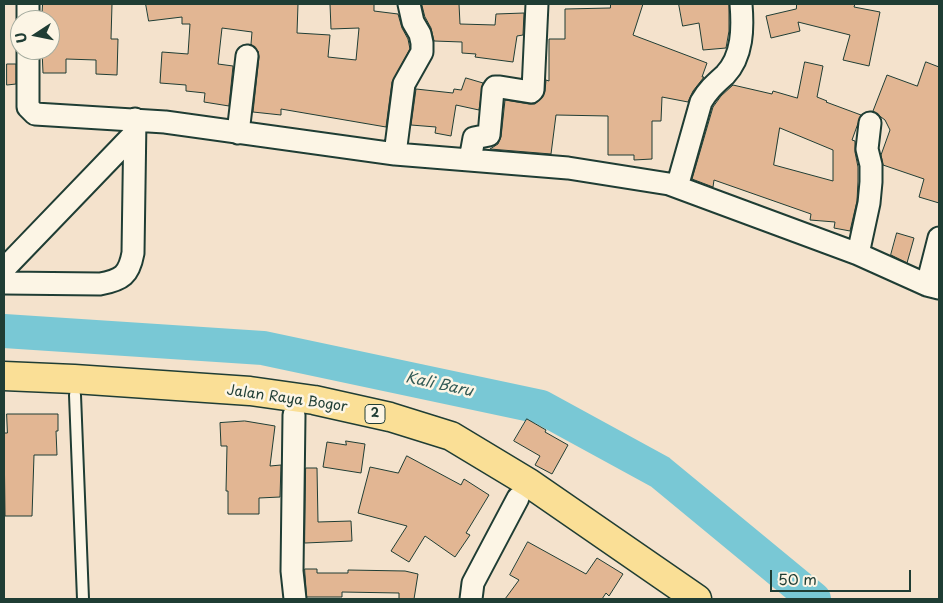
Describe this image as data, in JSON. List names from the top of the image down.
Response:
{
  "streets": {
    "highway": ["Jalan Raya Bogor", "2"]
  },
  "water": ["Kali Baru"],
  "scale_bar": "50 m",
  "north": "left"
}
